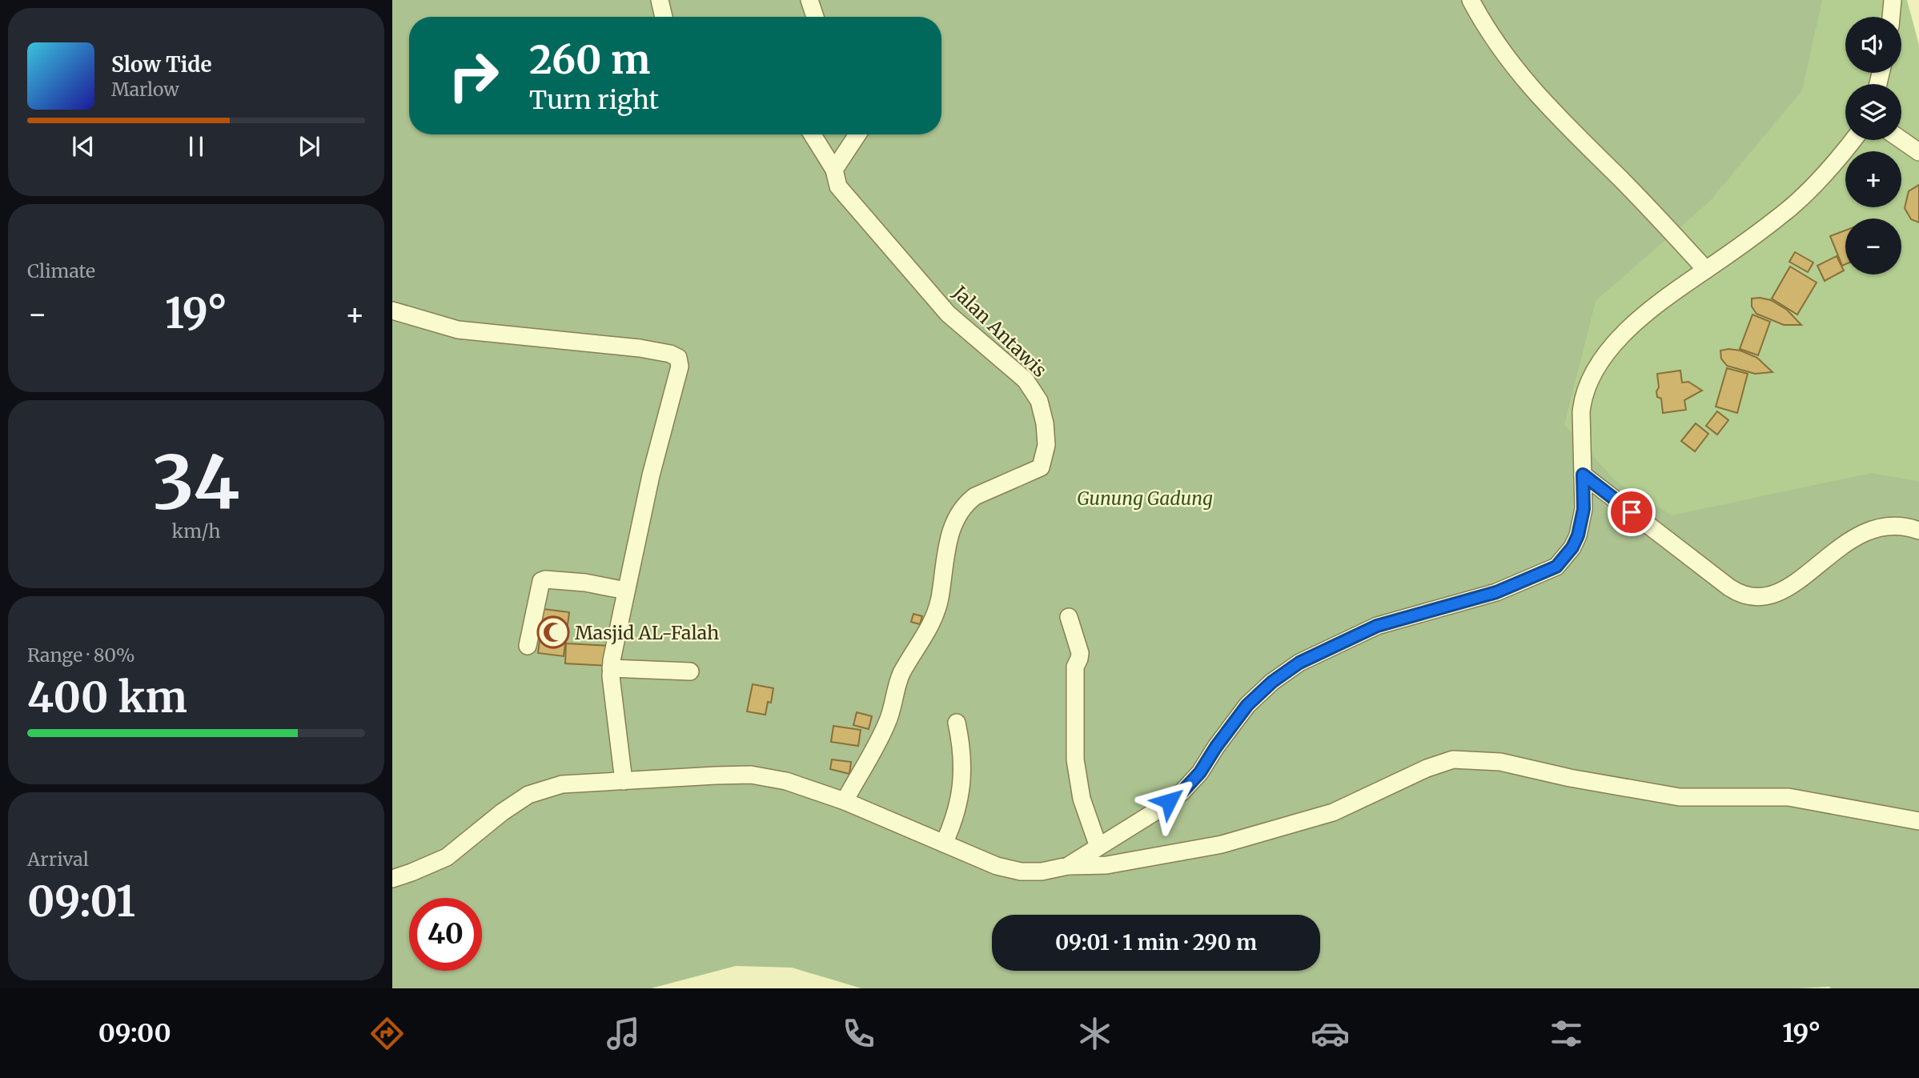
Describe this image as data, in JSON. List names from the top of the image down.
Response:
{
  "streets": {
    "street": ["Jalan Antawis"]
  },
  "parks": ["Gunung Gadung"],
  "places": {
    "mosque": ["Masjid AL-Falah"]
  },
  "page": {
    "map_buttons": ["+", "−"],
    "turn": ["260 m", "Turn right"],
    "song": ["Slow Tide", "Marlow"],
    "tile": [
      "Climate",
      ["34", "km/h"],
      ["Range · 80%", "400 km"],
      ["Arrival", "09:01"]
    ],
    "heat": ["−", "19°", "+"],
    "limit": "40",
    "trip": "09:01 · 1 min · 290 m",
    "tabs": ["09:00", "19°"]
  }
}
